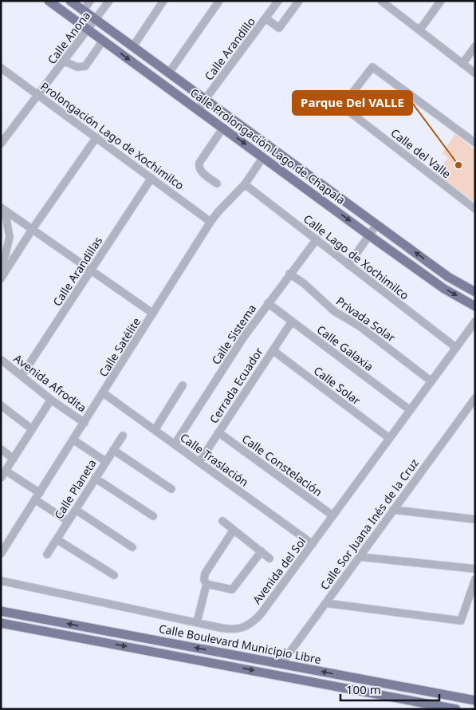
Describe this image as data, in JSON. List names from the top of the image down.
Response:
{
  "streets": {
    "main road": ["Calle Prolongación Lago de Chapala", "Calle Boulevard Municipio Libre"],
    "street": [
      "Calle Anona",
      "Calle Arandillo",
      "Prolongación Lago de Xochimilco",
      "Calle del Valle",
      "Calle Lago de Xochimilco",
      "Calle Arandillas",
      "Privada Solar",
      "Calle Sistema",
      "Calle Satélite",
      "Calle Galaxia",
      "Avenida Afrodita",
      "Cerrada Ecuador",
      "Calle Solar",
      "Calle Traslación",
      "Calle Constelación",
      "Calle Planeta",
      "Calle Sor Juana Inés de la Cruz",
      "Avenida del Sol"
    ]
  },
  "crossings": [
    ["Calle Anona", "Prolongación Lago de Xochimilco"],
    ["Calle Anona", "Calle Prolongación Lago de Chapala"],
    ["Calle Arandillo", "Calle Prolongación Lago de Chapala"],
    ["Prolongación Lago de Xochimilco", "Calle Arandillas"],
    ["Prolongación Lago de Xochimilco", "Calle Satélite"],
    ["Calle Prolongación Lago de Chapala", "Calle Satélite"],
    ["Calle Lago de Xochimilco", "Calle Sistema"],
    ["Calle Lago de Xochimilco", "Calle Satélite"],
    ["Calle Lago de Xochimilco", "Avenida del Sol"],
    ["Calle Arandillas", "Avenida Afrodita"],
    ["Privada Solar", "Calle Sistema"],
    ["Privada Solar", "Avenida del Sol"],
    ["Calle Sistema", "Calle Galaxia"],
    ["Calle Sistema", "Calle Traslación"],
    ["Calle Satélite", "Avenida Afrodita"],
    ["Calle Satélite", "Calle Traslación"],
    ["Calle Galaxia", "Cerrada Ecuador"],
    ["Calle Galaxia", "Avenida del Sol"],
    ["Cerrada Ecuador", "Calle Solar"],
    ["Cerrada Ecuador", "Calle Traslación"],
    ["Cerrada Ecuador", "Calle Constelación"],
    ["Calle Solar", "Avenida del Sol"],
    ["Calle Traslación", "Avenida del Sol"],
    ["Calle Constelación", "Avenida del Sol"],
    ["Calle Sor Juana Inés de la Cruz", "Calle Boulevard Municipio Libre"]
  ],
  "places": ["Parque Del VALLE"],
  "scale_bar": "100 m"
}
